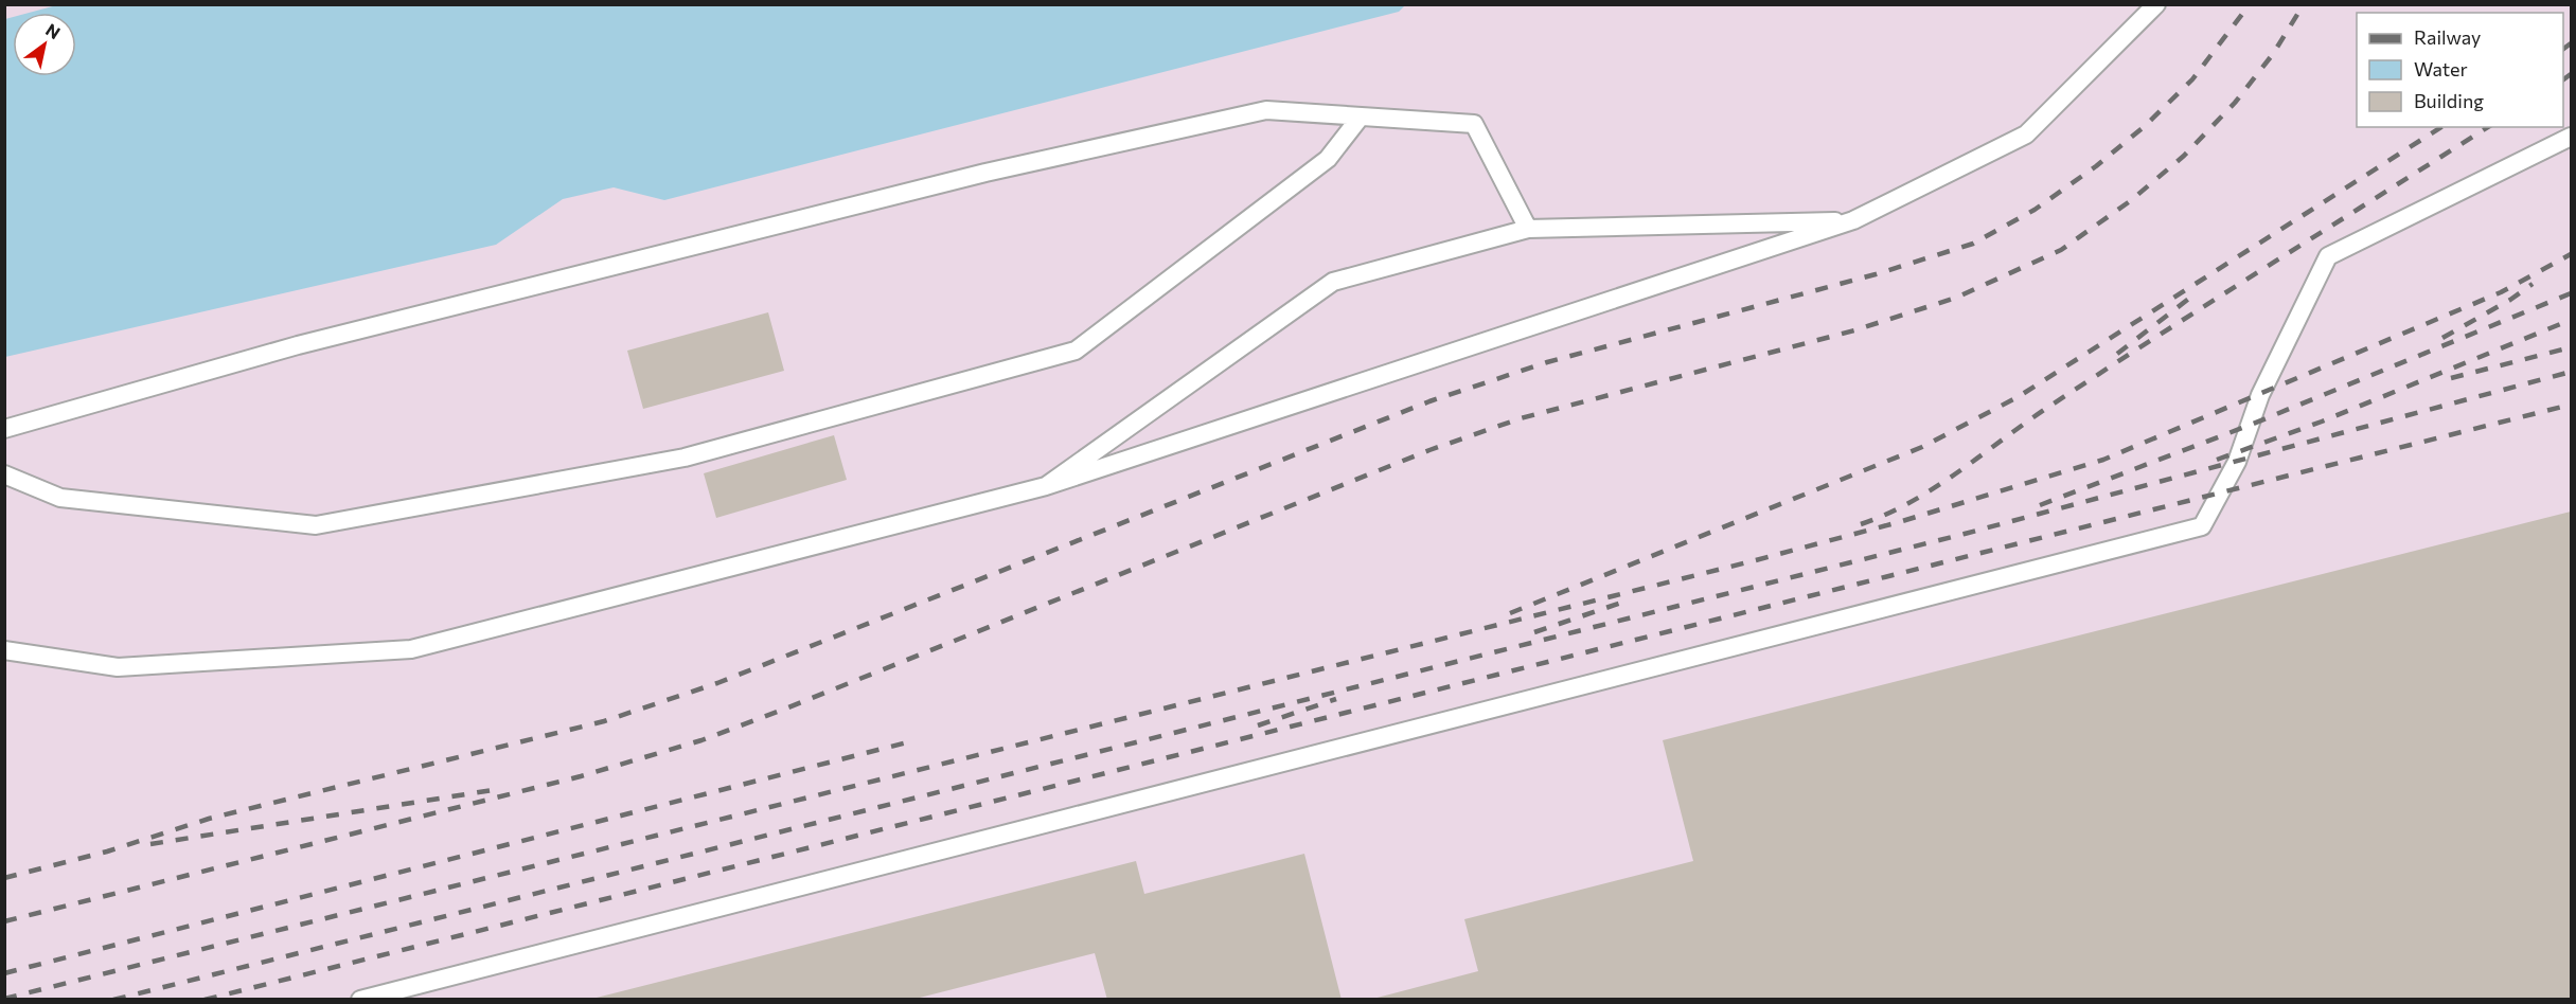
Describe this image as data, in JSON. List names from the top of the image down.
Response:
{
  "legend": ["Railway", "Water", "Building"],
  "north": "top right"
}
